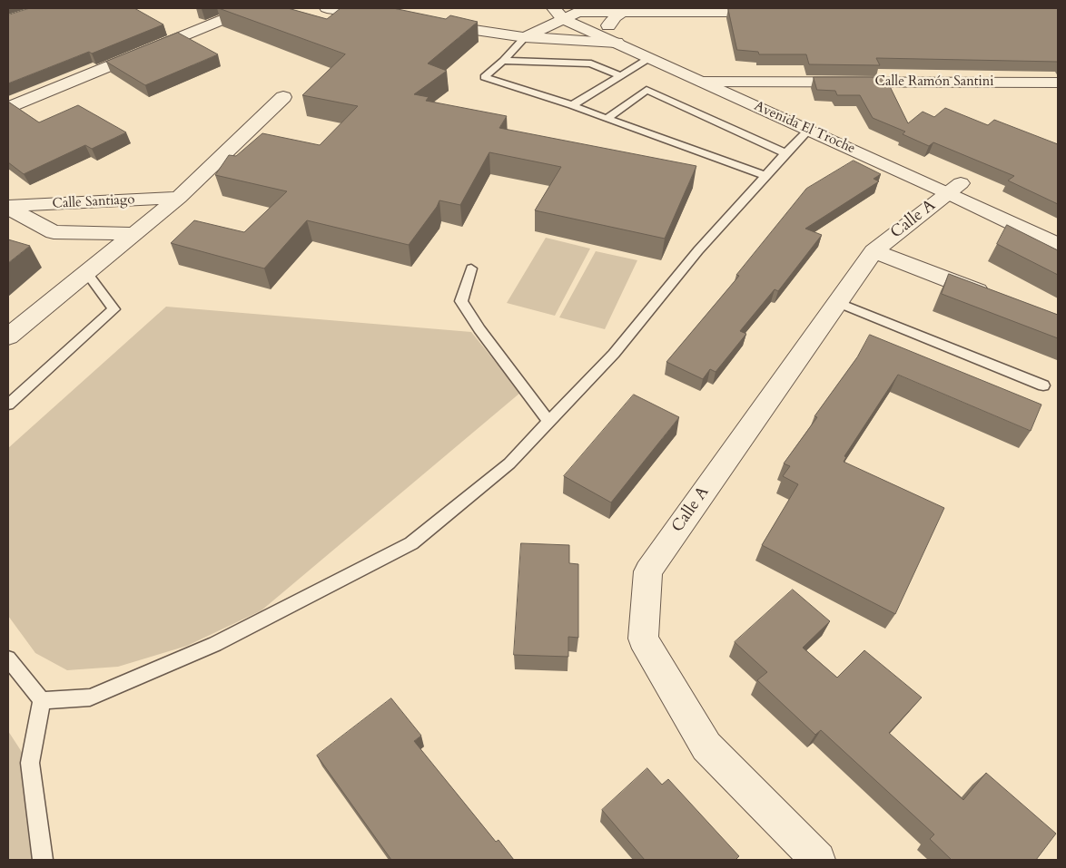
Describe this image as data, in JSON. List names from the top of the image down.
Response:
{
  "streets": {
    "street": [
      "Calle Ramón Santini",
      "Avenida El Troche",
      "Calle Santiago",
      "Calle A"
    ]
  },
  "crossings": [
    ["Calle Ramón Santini", "Avenida El Troche"],
    ["Avenida El Troche", "Calle A"]
  ]
}
